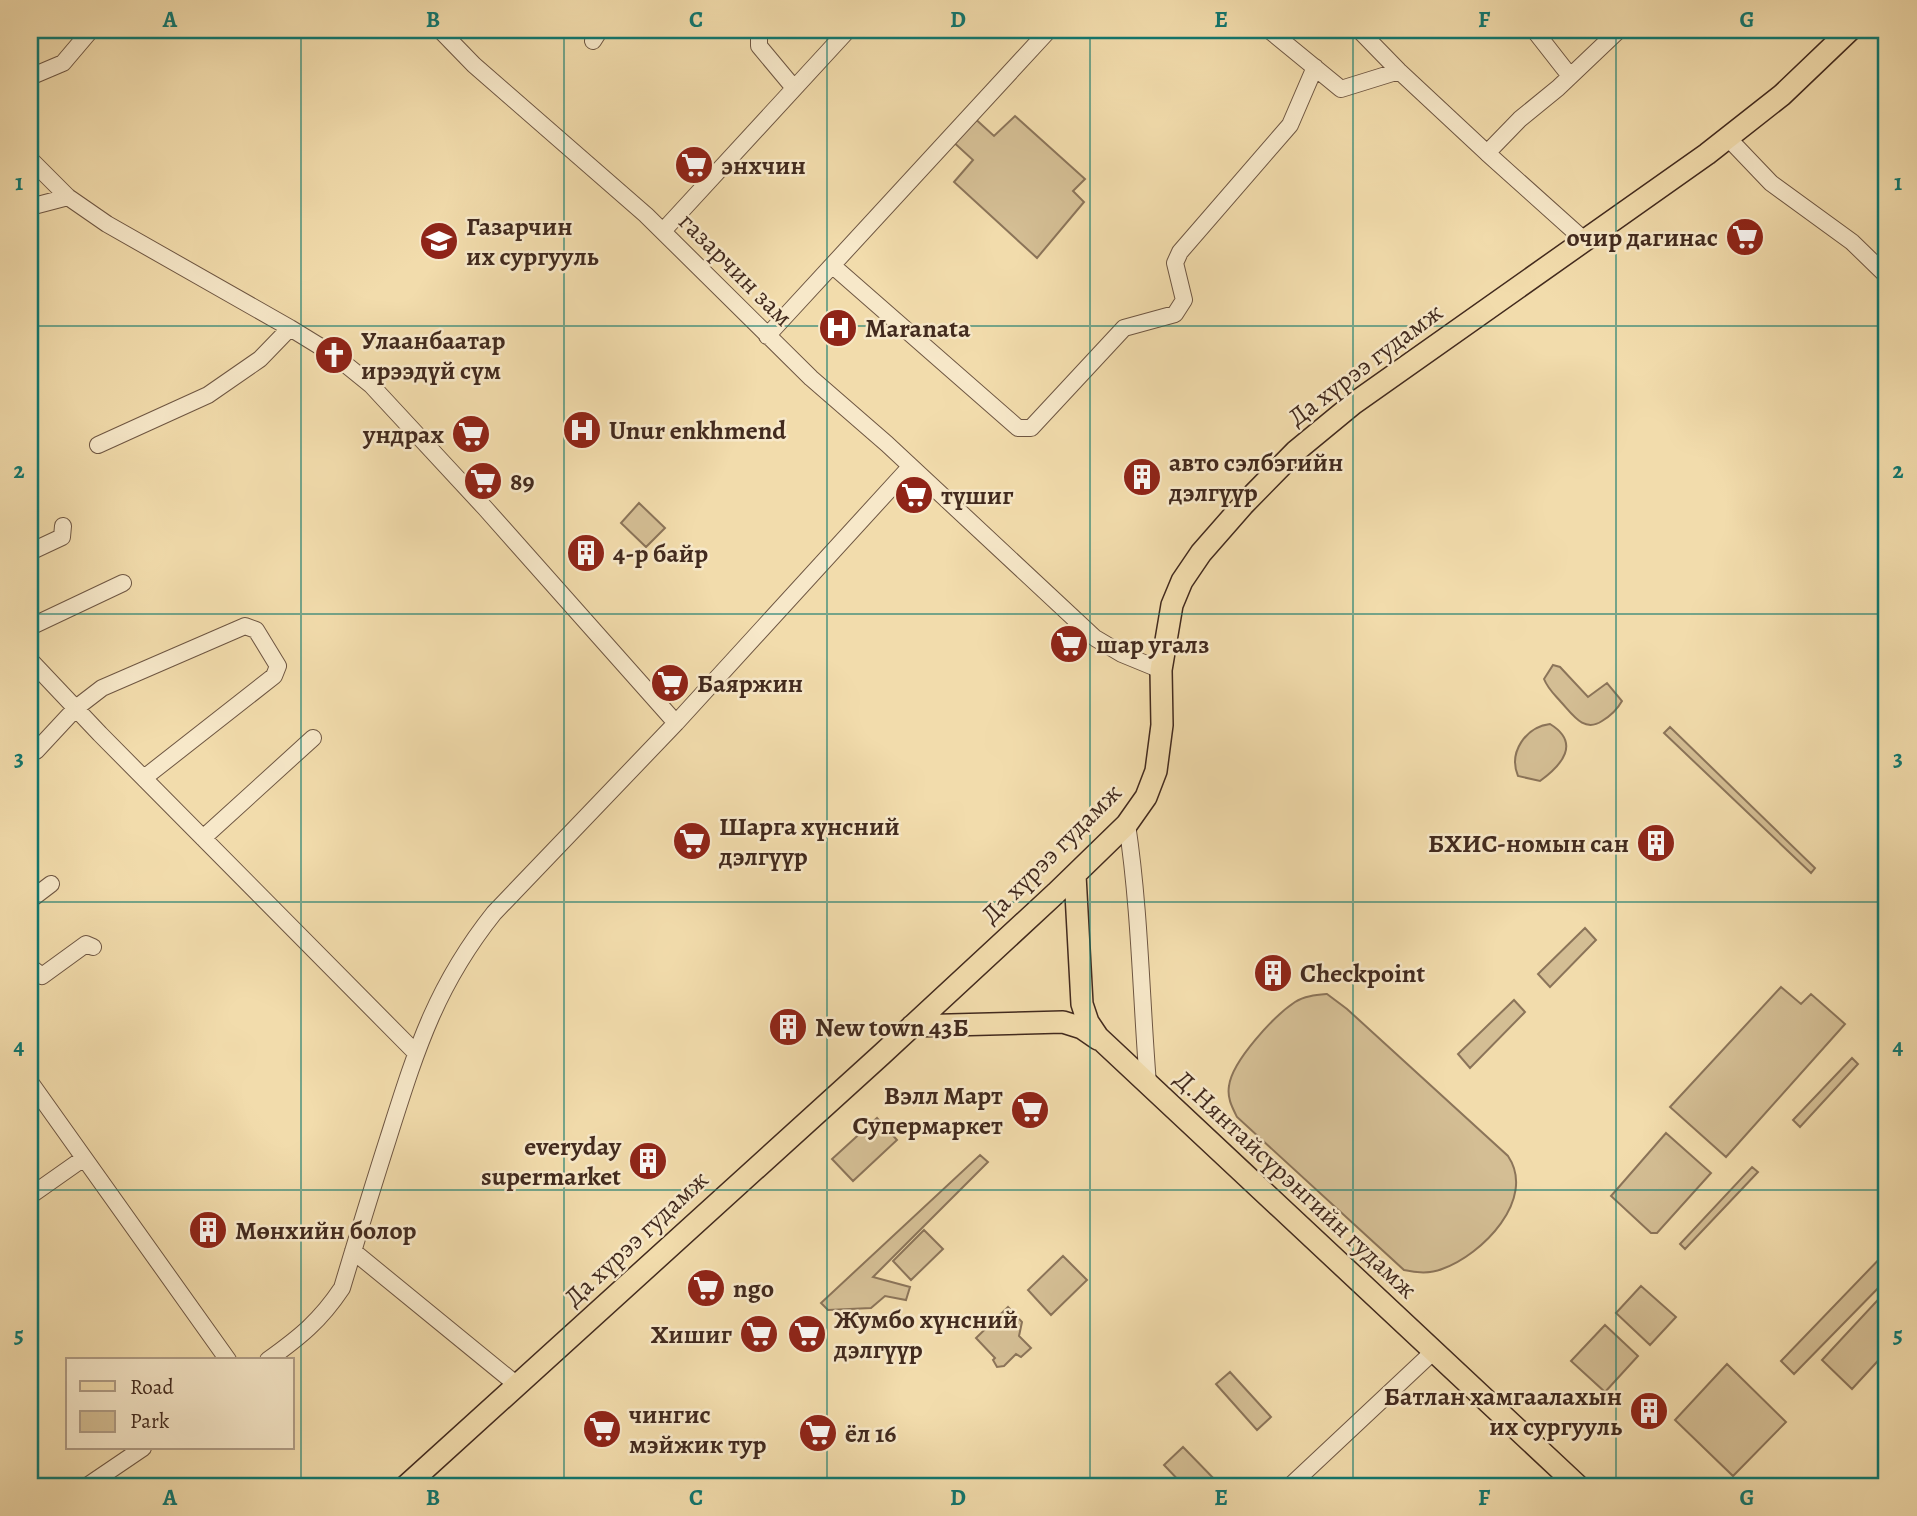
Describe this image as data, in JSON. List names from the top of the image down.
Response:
{
  "streets": {
    "main road": ["Да хүрээ гудамж", "Д.Нянтайсүрэнгийн гудамж"],
    "street": ["газарчин зам"]
  },
  "crossings": [
    ["газарчин зам", "Да хүрээ гудамж"],
    ["Да хүрээ гудамж", "Д.Нянтайсүрэнгийн гудамж"]
  ],
  "places": {
    "supermarket": [
      "энхчин",
      "очир дагинас",
      "ундрах",
      "89",
      "түшиг",
      "шар угалз",
      "Баяржин",
      "Шарга хүнсний дэлгүүр",
      "Вэлл Март Супермаркет",
      "ngo",
      "Хишиг",
      "Жумбо хүнсний дэлгүүр",
      "чингис мэйжик тур",
      "ёл 16"
    ],
    "school or university": ["Газарчин их сургууль"],
    "hospital": ["Maranata", "Unur enkhmend"],
    "church": ["Улаанбаатар ирээдүй сүм"],
    "building": [
      "авто сэлбэгийн дэлгүүр",
      "4-р байр",
      "БХИС-номын сан",
      "Checkpoint",
      "New town 43Б",
      "everyday supermarket",
      "Мөнхийн болор",
      "Батлан хамгаалахын их сургууль"
    ]
  },
  "legend": ["Road", "Park"],
  "grid": {
    "columns": [
      "A",
      "B",
      "C",
      "D",
      "E",
      "F",
      "G"
    ],
    "rows": [
      "1",
      "2",
      "3",
      "4",
      "5"
    ]
  }
}
